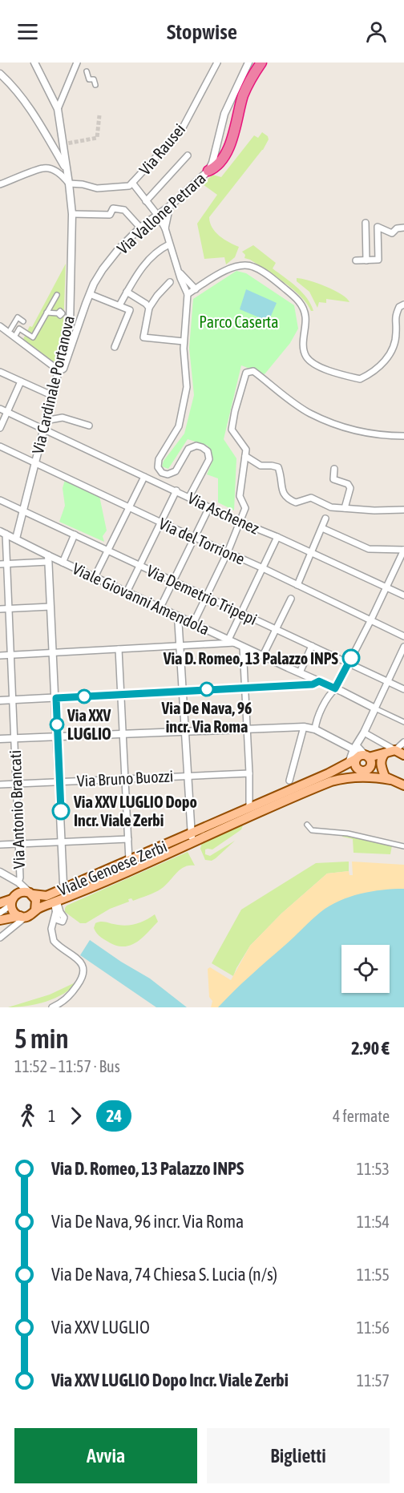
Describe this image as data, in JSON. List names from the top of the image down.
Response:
{
  "streets": {
    "main road": ["Viale Genoese Zerbi"],
    "street": [
      "Via Rausei",
      "Via Vallone Petrara",
      "Via Cardinale Portanova",
      "Via Aschenez",
      "Via del Torrione",
      "Via Demetrio Tripepi",
      "Viale Giovanni Amendola",
      "Via Bruno Buozzi",
      "Via Antonio Brancati"
    ]
  },
  "crossings": [
    ["Via Vallone Petrara", "Via Cardinale Portanova"],
    ["Via Cardinale Portanova", "Via Aschenez"],
    ["Via Cardinale Portanova", "Via del Torrione"],
    ["Via Cardinale Portanova", "Via Demetrio Tripepi"],
    ["Via Cardinale Portanova", "Viale Giovanni Amendola"],
    ["Viale Giovanni Amendola", "Via Antonio Brancati"],
    ["Via Bruno Buozzi", "Via Antonio Brancati"]
  ],
  "parks": ["Parco Caserta"],
  "places": [
    "Via D. Romeo, 13 Palazzo INPS",
    "Via De Nava, 96 incr. Via Roma",
    "Via XXV LUGLIO",
    "Via XXV LUGLIO Dopo Incr. Viale Zerbi"
  ],
  "lines": ["bus line 24"],
  "page": {
    "header": "Stopwise",
    "heading": ["5 min", "11:52 – 11:57 · Bus", "2.90 €"],
    "legs": ["1", "24", "4 fermate"],
    "list": [
      {
        "name": "Via D. Romeo, 13 Palazzo INPS",
        "value": "11:53"
      },
      {
        "name": "Via De Nava, 96 incr. Via Roma",
        "value": "11:54"
      },
      {
        "name": "Via De Nava, 74 Chiesa S. Lucia (n/s)",
        "value": "11:55"
      },
      {
        "name": "Via XXV LUGLIO",
        "value": "11:56"
      },
      {
        "name": "Via XXV LUGLIO Dopo Incr. Viale Zerbi",
        "value": "11:57"
      }
    ],
    "buttons": ["Avvia", "Biglietti"]
  }
}
